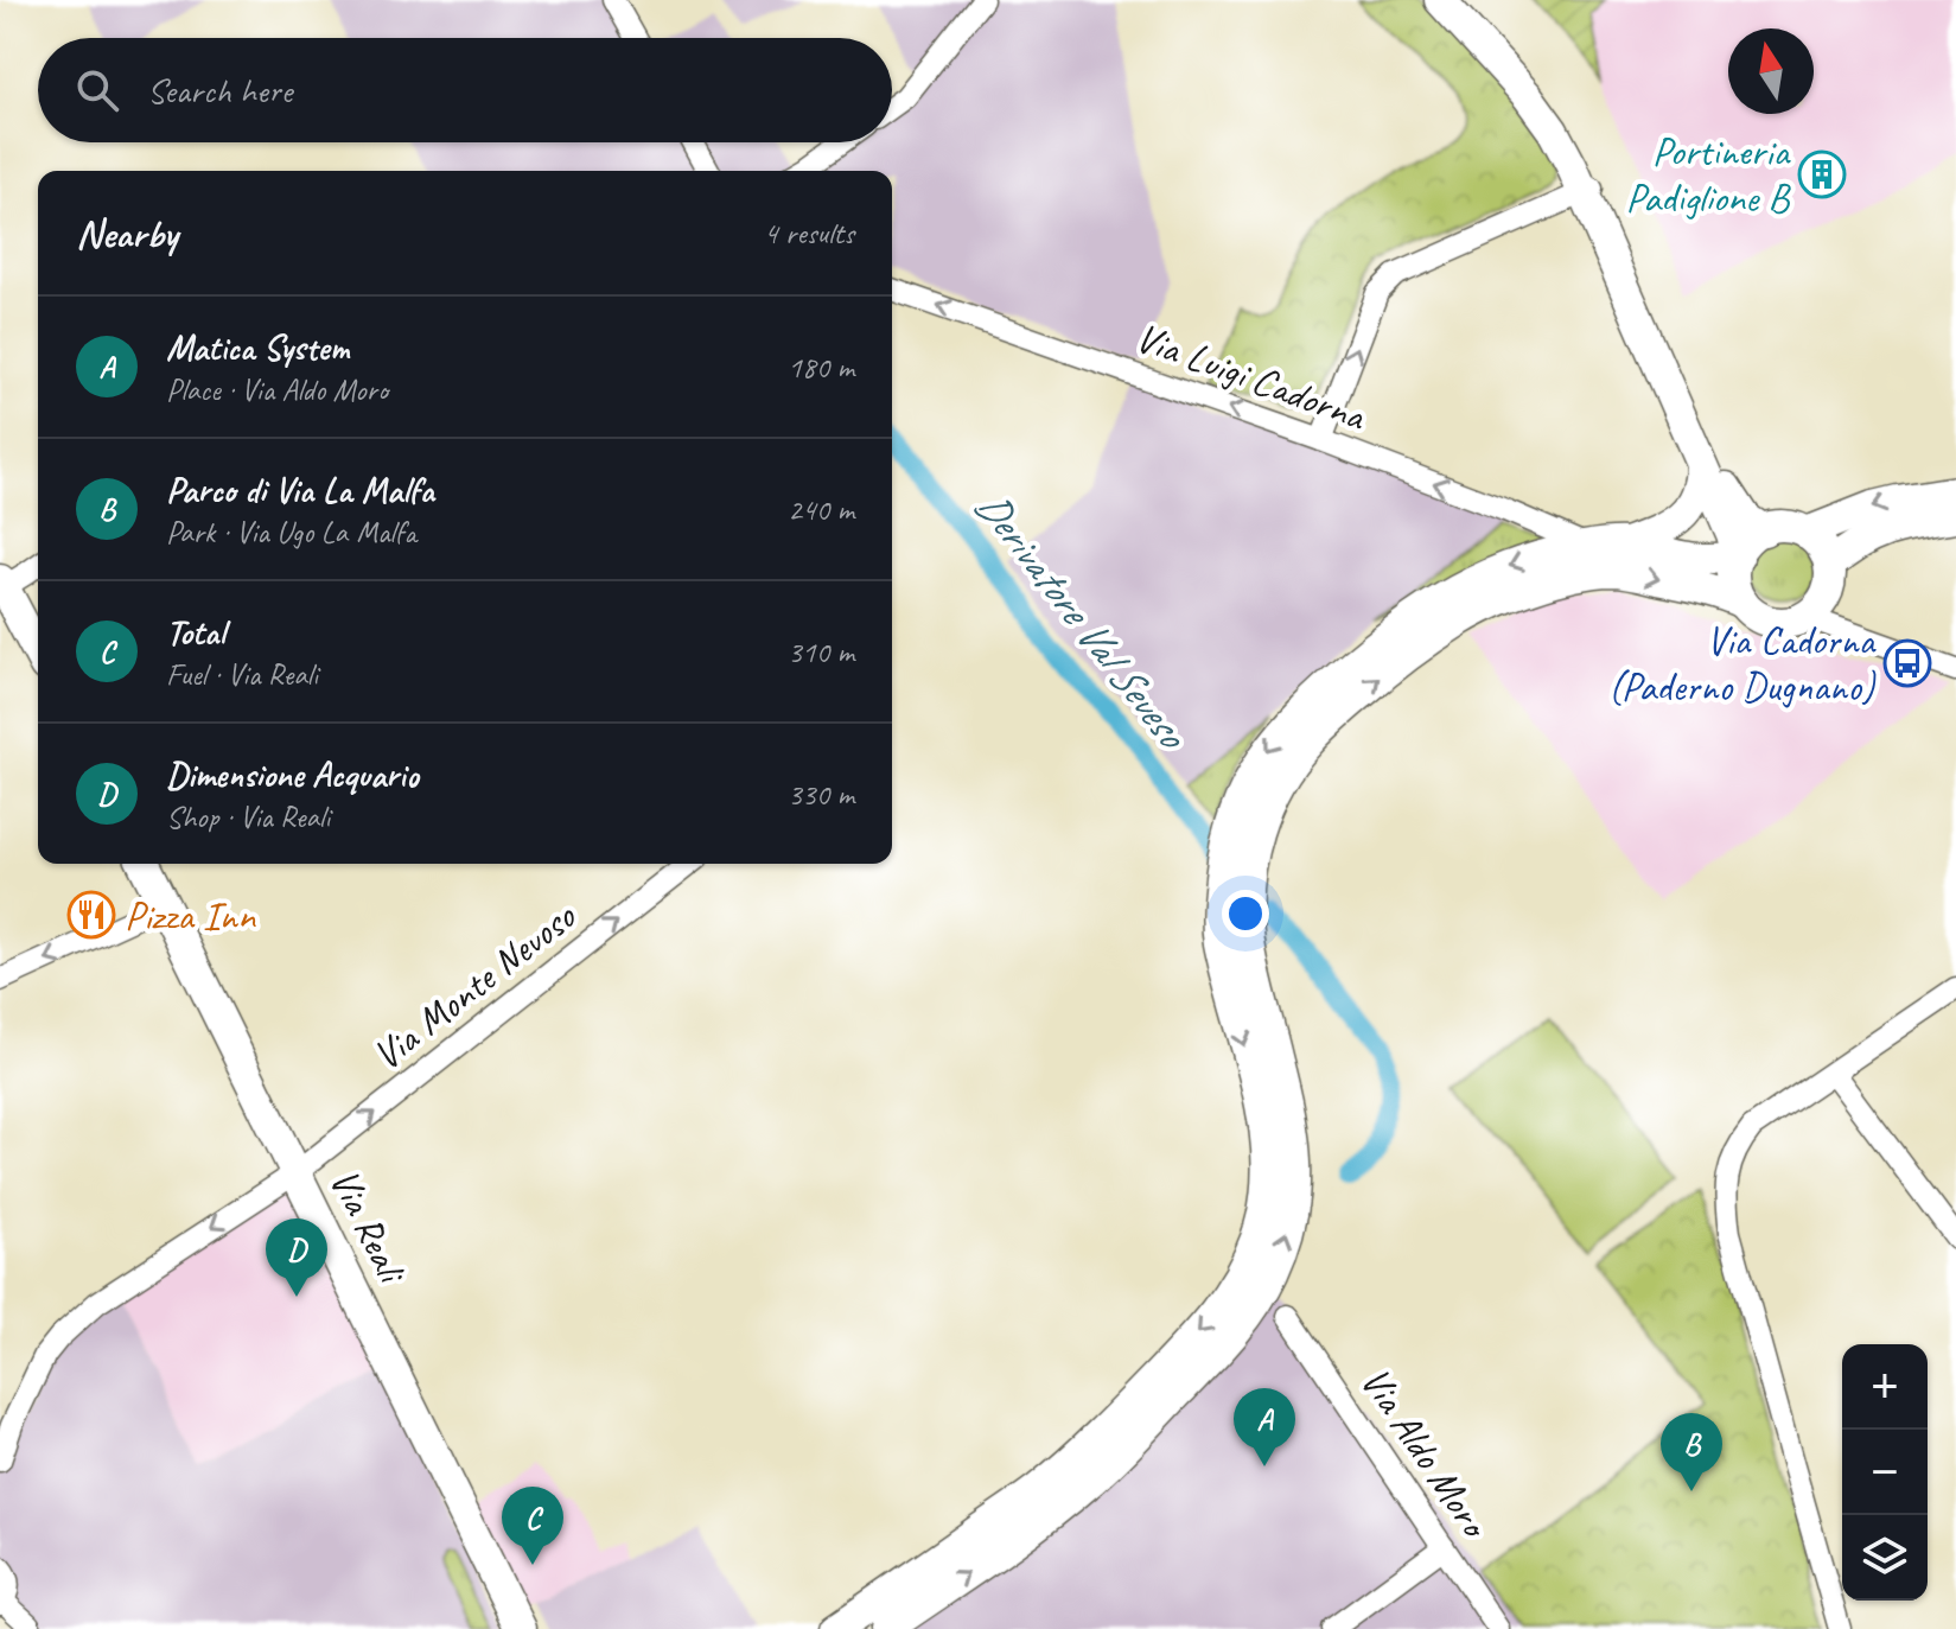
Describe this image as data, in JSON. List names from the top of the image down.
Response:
{
  "streets": {
    "main road": ["Via Reali"],
    "street": ["Via Luigi Cadorna", "Via Monte Nevoso", "Via Aldo Moro"]
  },
  "crossings": [
    ["Via Monte Nevoso", "Via Reali"]
  ],
  "one_way": ["Via Luigi Cadorna"],
  "water": ["Derivatore Val Seveso"],
  "places": {
    "building": ["Portineria Padiglione B"],
    "bus stop": ["Via Cadorna (Paderno Dugnano)"],
    "restaurant": ["Pizza Inn"]
  },
  "north": "top",
  "page": {
    "search": "Search here",
    "heading": ["Nearby", "4 results"],
    "list": [
      {
        "mark": "A",
        "name": "Matica System",
        "note": "Place · Via Aldo Moro",
        "value": "180 m"
      },
      {
        "mark": "B",
        "name": "Parco di Via La Malfa",
        "note": "Park · Via Ugo La Malfa",
        "value": "240 m"
      },
      {
        "mark": "C",
        "name": "Total",
        "note": "Fuel · Via Reali",
        "value": "310 m"
      },
      {
        "mark": "D",
        "name": "Dimensione Acquario",
        "note": "Shop · Via Reali",
        "value": "330 m"
      }
    ],
    "pins": [
      "D",
      "A",
      "B",
      "C"
    ],
    "map_buttons": ["+", "−"]
  }
}
